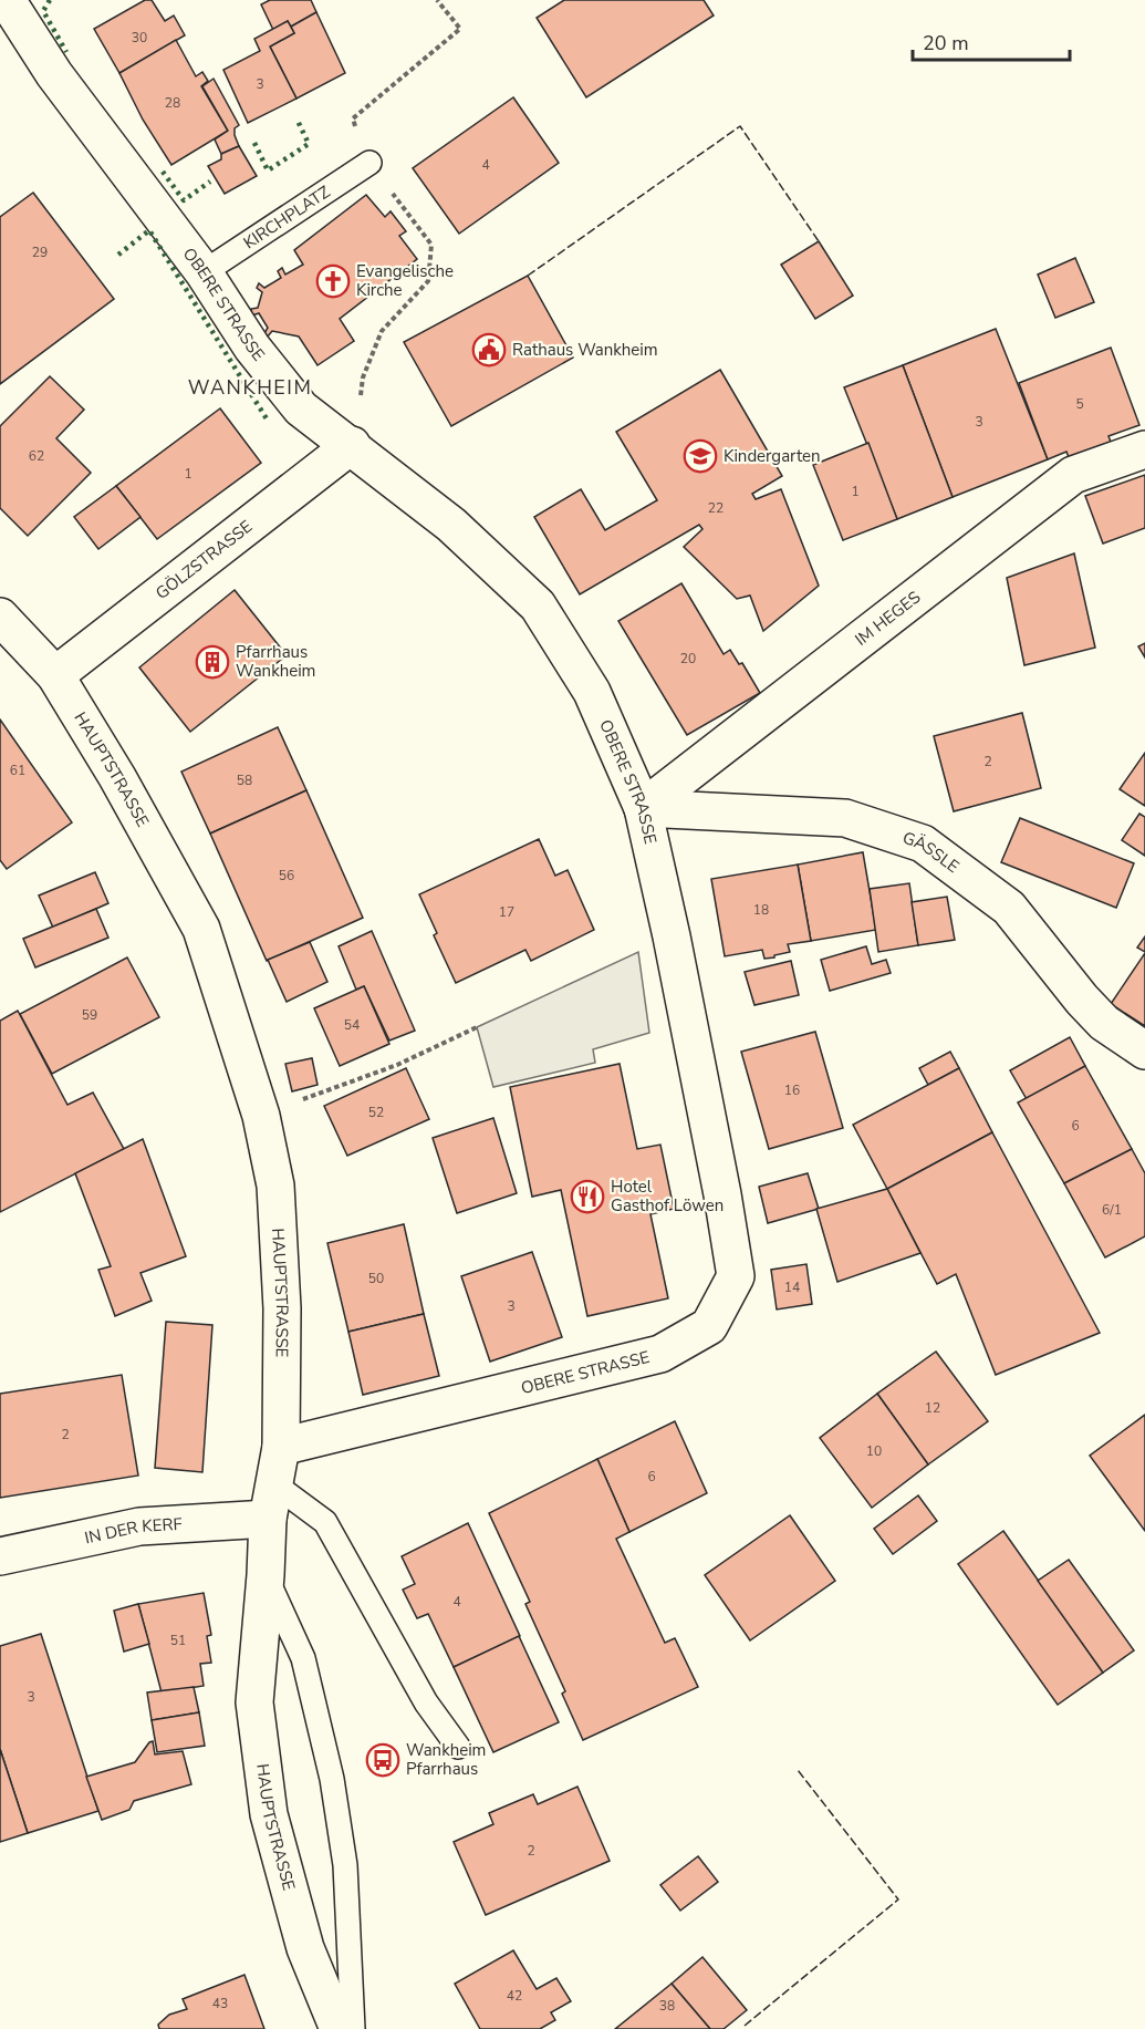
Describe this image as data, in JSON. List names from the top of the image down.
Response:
{
  "streets": {
    "street": [
      "OBERE STRASSE",
      "GÖLZSTRASSE",
      "IM HEGES",
      "HAUPTSTRASSE",
      "GÄSSLE",
      "IN DER KERF"
    ],
    "lane": ["KIRCHPLATZ"]
  },
  "crossings": [
    ["KIRCHPLATZ", "OBERE STRASSE"],
    ["OBERE STRASSE", "GÖLZSTRASSE"],
    ["OBERE STRASSE", "IM HEGES"],
    ["OBERE STRASSE", "HAUPTSTRASSE"],
    ["OBERE STRASSE", "GÄSSLE"],
    ["GÖLZSTRASSE", "HAUPTSTRASSE"],
    ["IM HEGES", "GÄSSLE"],
    ["HAUPTSTRASSE", "IN DER KERF"]
  ],
  "districts": ["WANKHEIM"],
  "places": {
    "church": ["Evangelische Kirche"],
    "public building": ["Rathaus Wankheim"],
    "school or university": ["Kindergarten"],
    "building": ["Pfarrhaus Wankheim"],
    "restaurant": ["Hotel Gasthof Löwen"],
    "bus stop": ["Wankheim Pfarrhaus"]
  },
  "house_numbers": [
    "30",
    "3",
    "28",
    "4",
    "29",
    "5",
    "3",
    "62",
    "1",
    "1",
    "22",
    "20",
    "2",
    "61",
    "58",
    "56",
    "18",
    "17",
    "59",
    "54",
    "16",
    "52",
    "6",
    "6/1",
    "50",
    "14",
    "3",
    "12",
    "2",
    "10",
    "6",
    "4",
    "51",
    "3",
    "2",
    "42",
    "43",
    "38"
  ],
  "scale_bar": "20 m"
}
